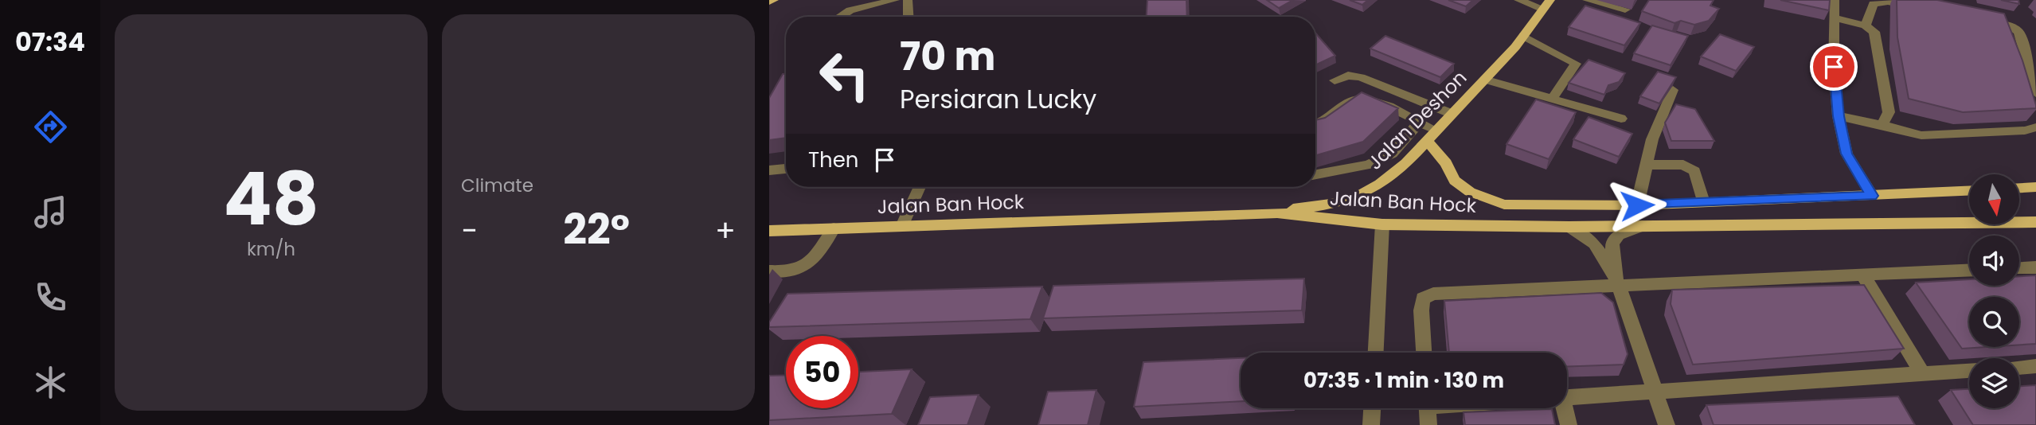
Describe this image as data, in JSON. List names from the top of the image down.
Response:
{
  "streets": {
    "main road": ["Jalan Deshon", "Jalan Ban Hock"]
  },
  "crossings": [
    ["Jalan Deshon", "Jalan Ban Hock"]
  ],
  "north": "bottom",
  "page": {
    "tabs": "07:34",
    "tile": [
      ["48", "km/h"],
      "Climate"
    ],
    "turn": ["70 m", "Persiaran Lucky"],
    "then": "Then",
    "heat": ["−", "22°", "+"],
    "limit": "50",
    "trip": "07:35 · 1 min · 130 m"
  }
}
